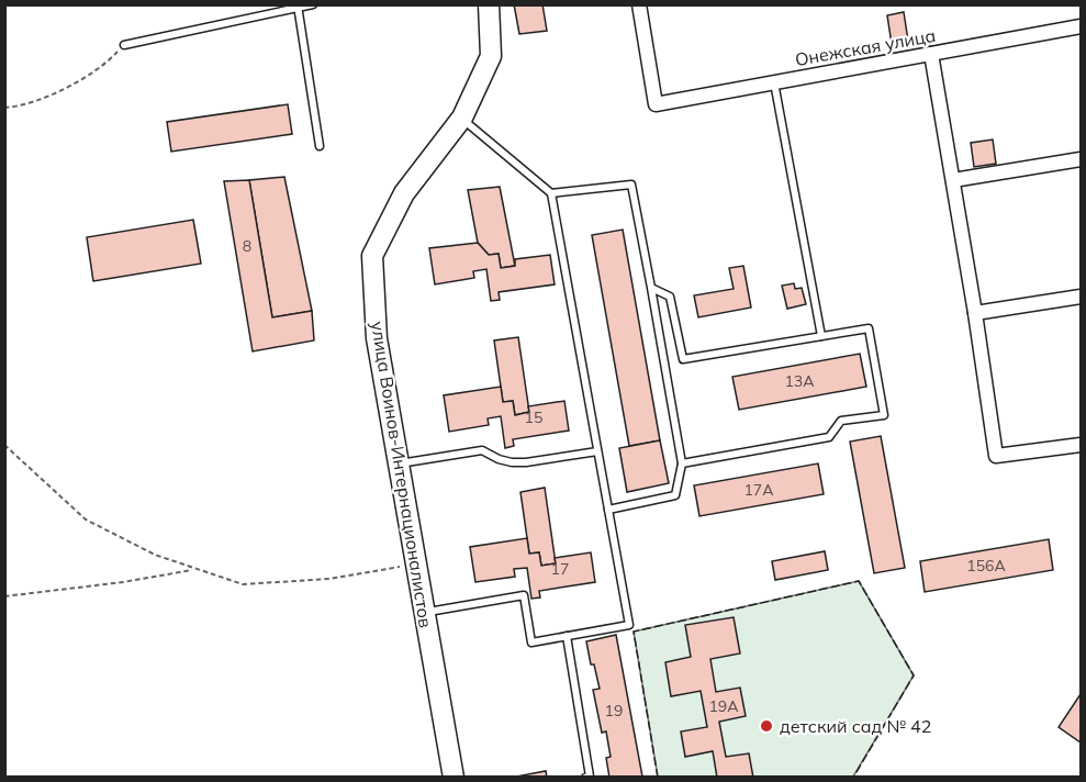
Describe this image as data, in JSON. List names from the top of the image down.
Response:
{
  "streets": {
    "street": ["Онежская улица", "улица Воинов-Интернационалистов"]
  },
  "places": ["детский сад № 42"],
  "house_numbers": [
    "8",
    "13А",
    "15",
    "17А",
    "156А",
    "17",
    "19А",
    "19"
  ]
}
